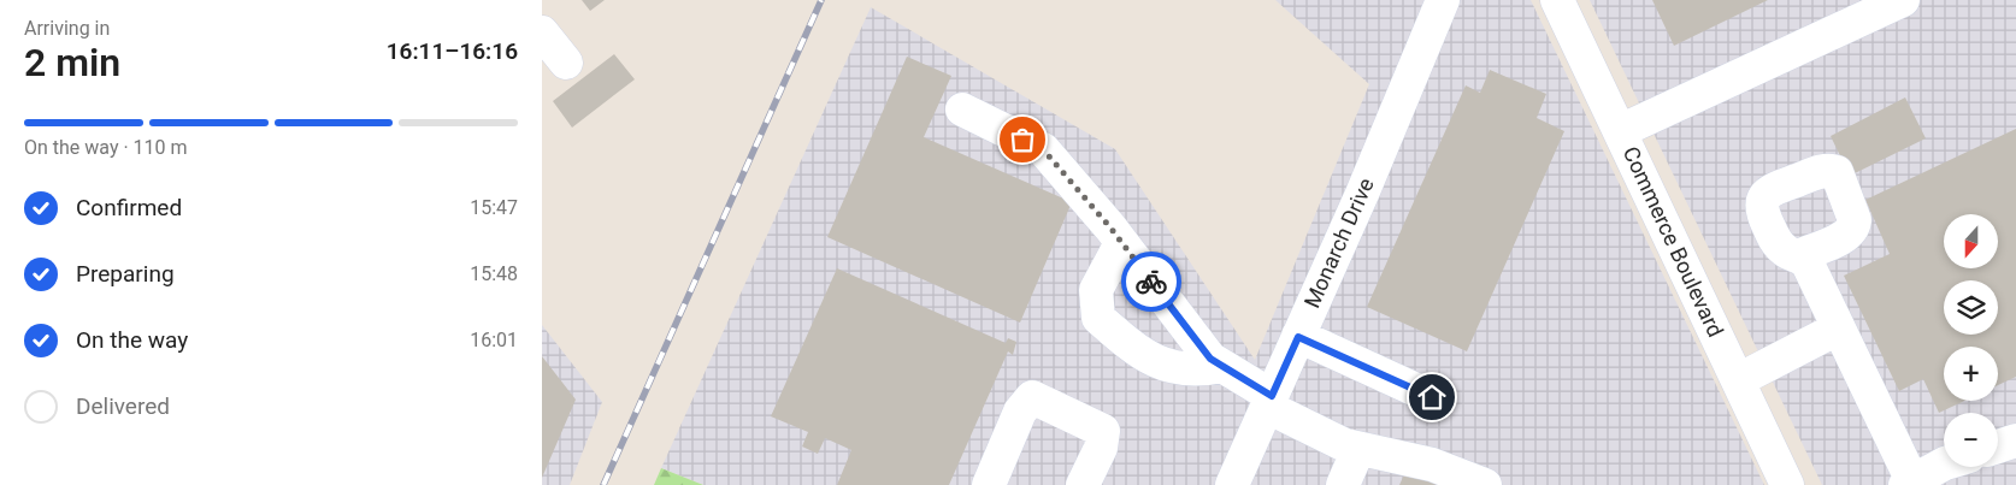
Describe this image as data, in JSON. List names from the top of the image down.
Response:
{
  "streets": {
    "street": ["Commerce Boulevard", "Monarch Drive"]
  },
  "north": "bottom",
  "page": {
    "heading": ["2 min", "Arriving in", "16:11–16:16"],
    "bar": "On the way · 110 m",
    "list": [
      ["Confirmed", "15:47"],
      ["Preparing", "15:48"],
      ["On the way", "16:01"],
      "Delivered"
    ],
    "map_buttons": ["+", "−"]
  }
}
